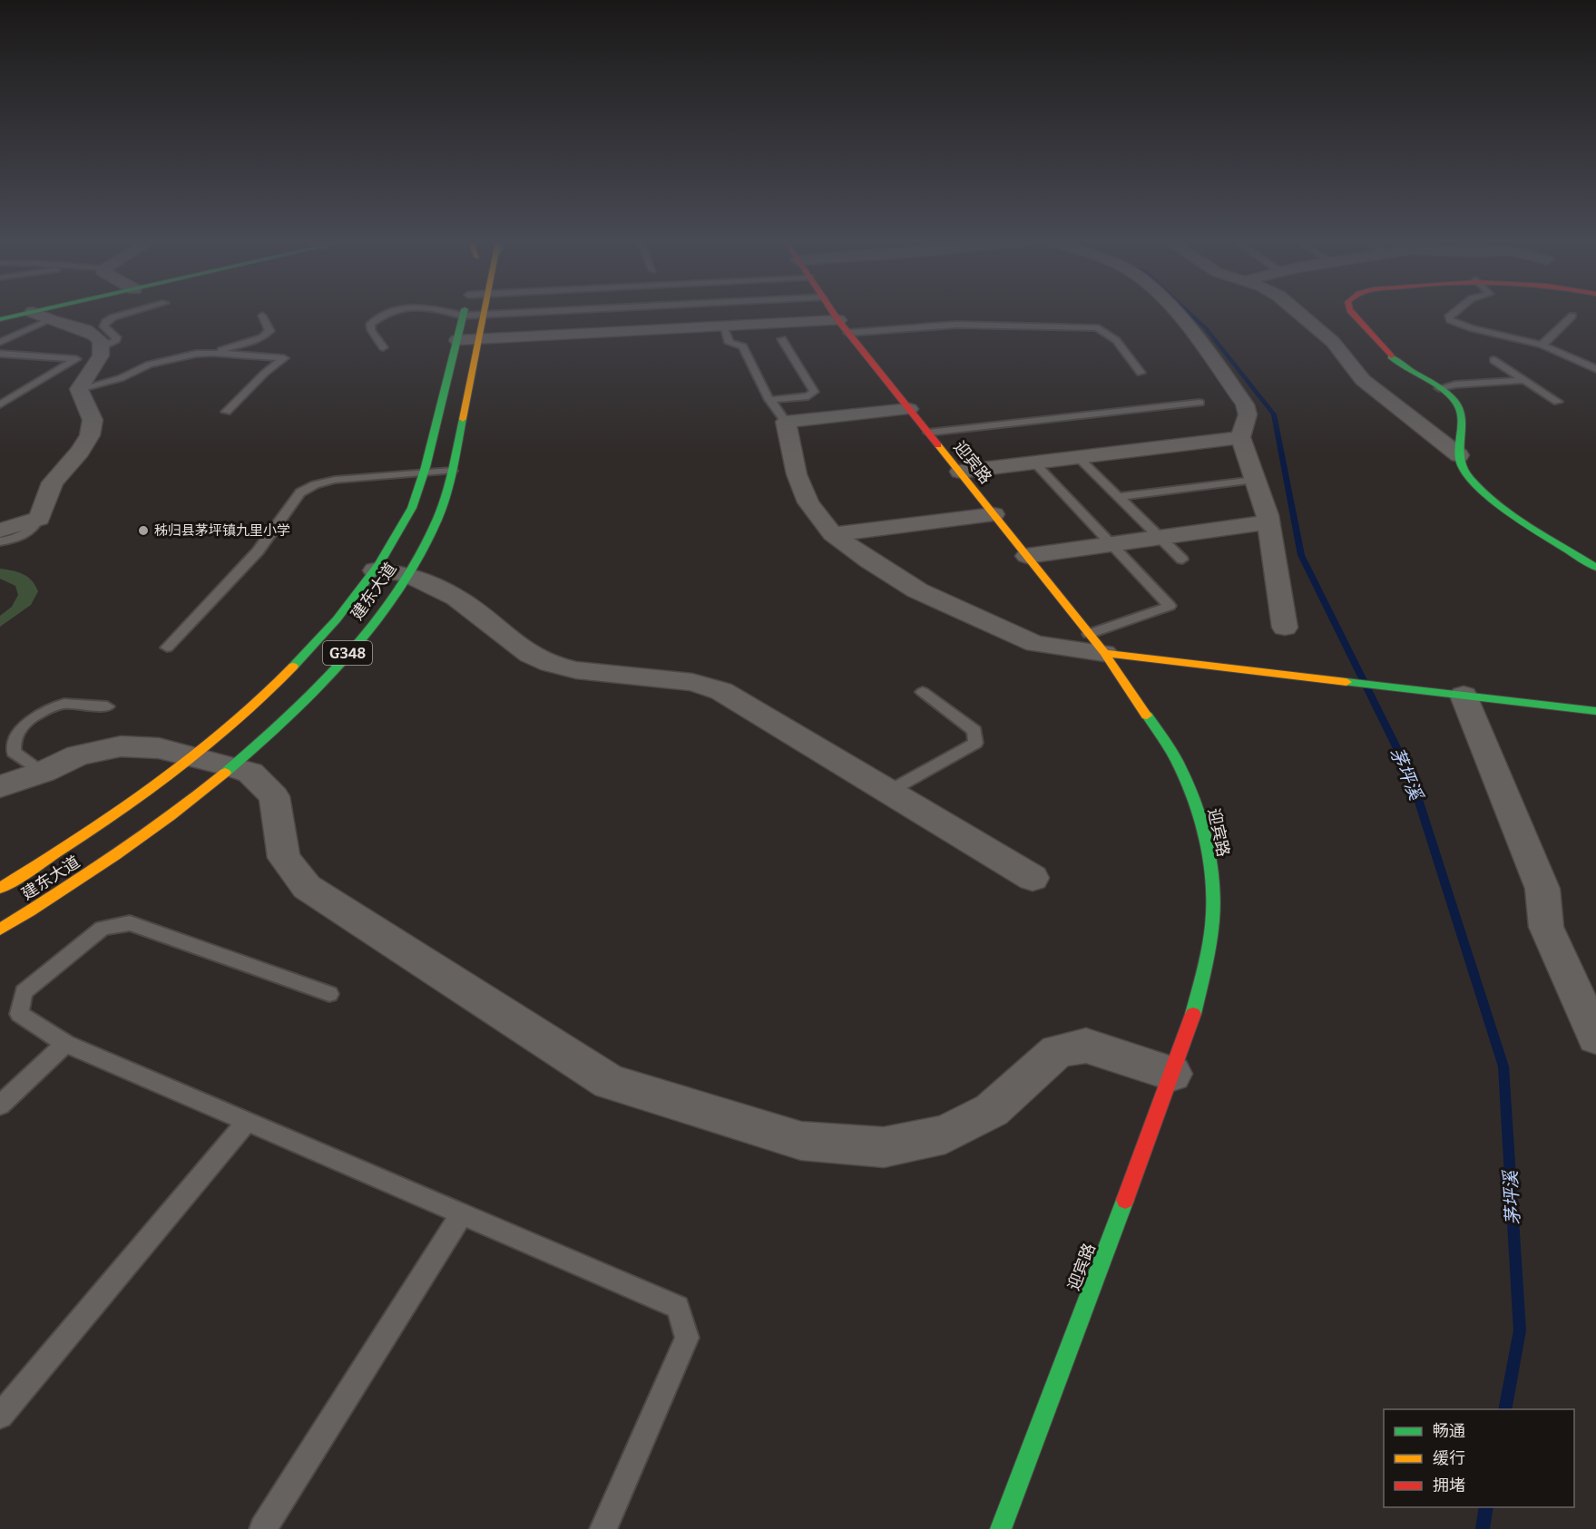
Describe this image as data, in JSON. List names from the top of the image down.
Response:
{
  "streets": {
    "main road": ["迎宾路", "建东大道", "G348"]
  },
  "water": ["茅坪溪"],
  "places": ["秭归县茅坪镇九里小学"],
  "legend": ["畅通", "缓行", "拥堵"]
}
